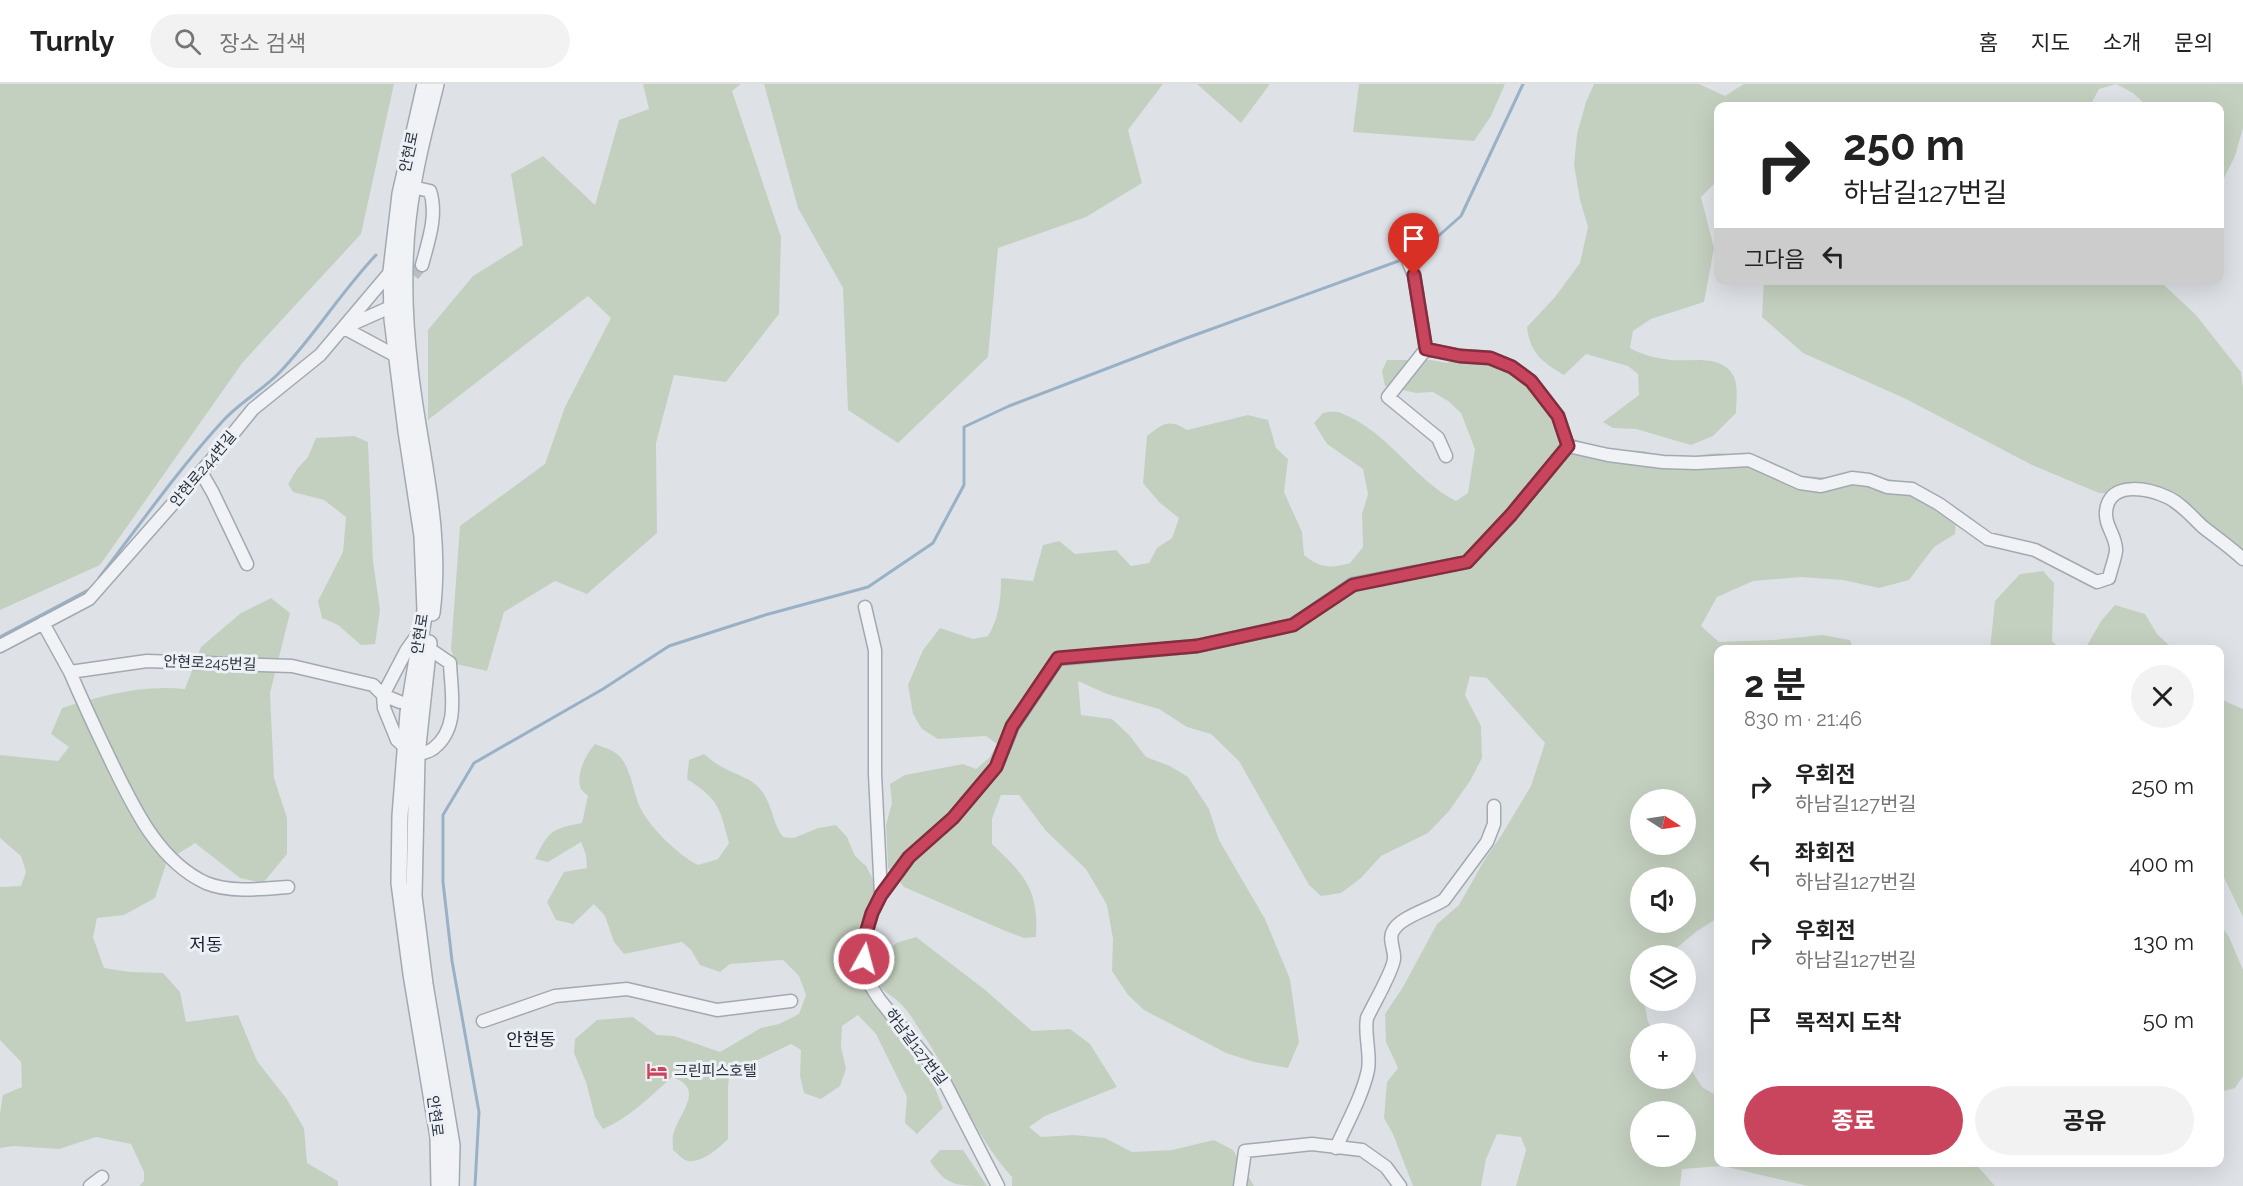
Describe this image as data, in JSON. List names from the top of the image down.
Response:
{
  "streets": {
    "street": [
      "안현로",
      "안현로244번길",
      "안현로245번길",
      "하남길127번길"
    ]
  },
  "crossings": [
    ["안현로", "안현로244번길"]
  ],
  "districts": ["저동", "안현동"],
  "places": {
    "hotel": ["그린피스호텔"]
  },
  "north": "right",
  "page": {
    "header": "Turnly",
    "search": "장소 검색",
    "nav": [
      "홈",
      "지도",
      "소개",
      "문의"
    ],
    "turn": ["250 m", "하남길127번길"],
    "then": "그다음",
    "heading": ["2 분", "830 m · 21:46"],
    "list": [
      {
        "name": "우회전",
        "note": "하남길127번길",
        "value": "250 m"
      },
      {
        "name": "좌회전",
        "note": "하남길127번길",
        "value": "400 m"
      },
      {
        "name": "우회전",
        "note": "하남길127번길",
        "value": "130 m"
      },
      {
        "name": "목적지 도착",
        "value": "50 m"
      }
    ],
    "map_buttons": ["+", "−"],
    "buttons": ["종료", "공유"]
  }
}
